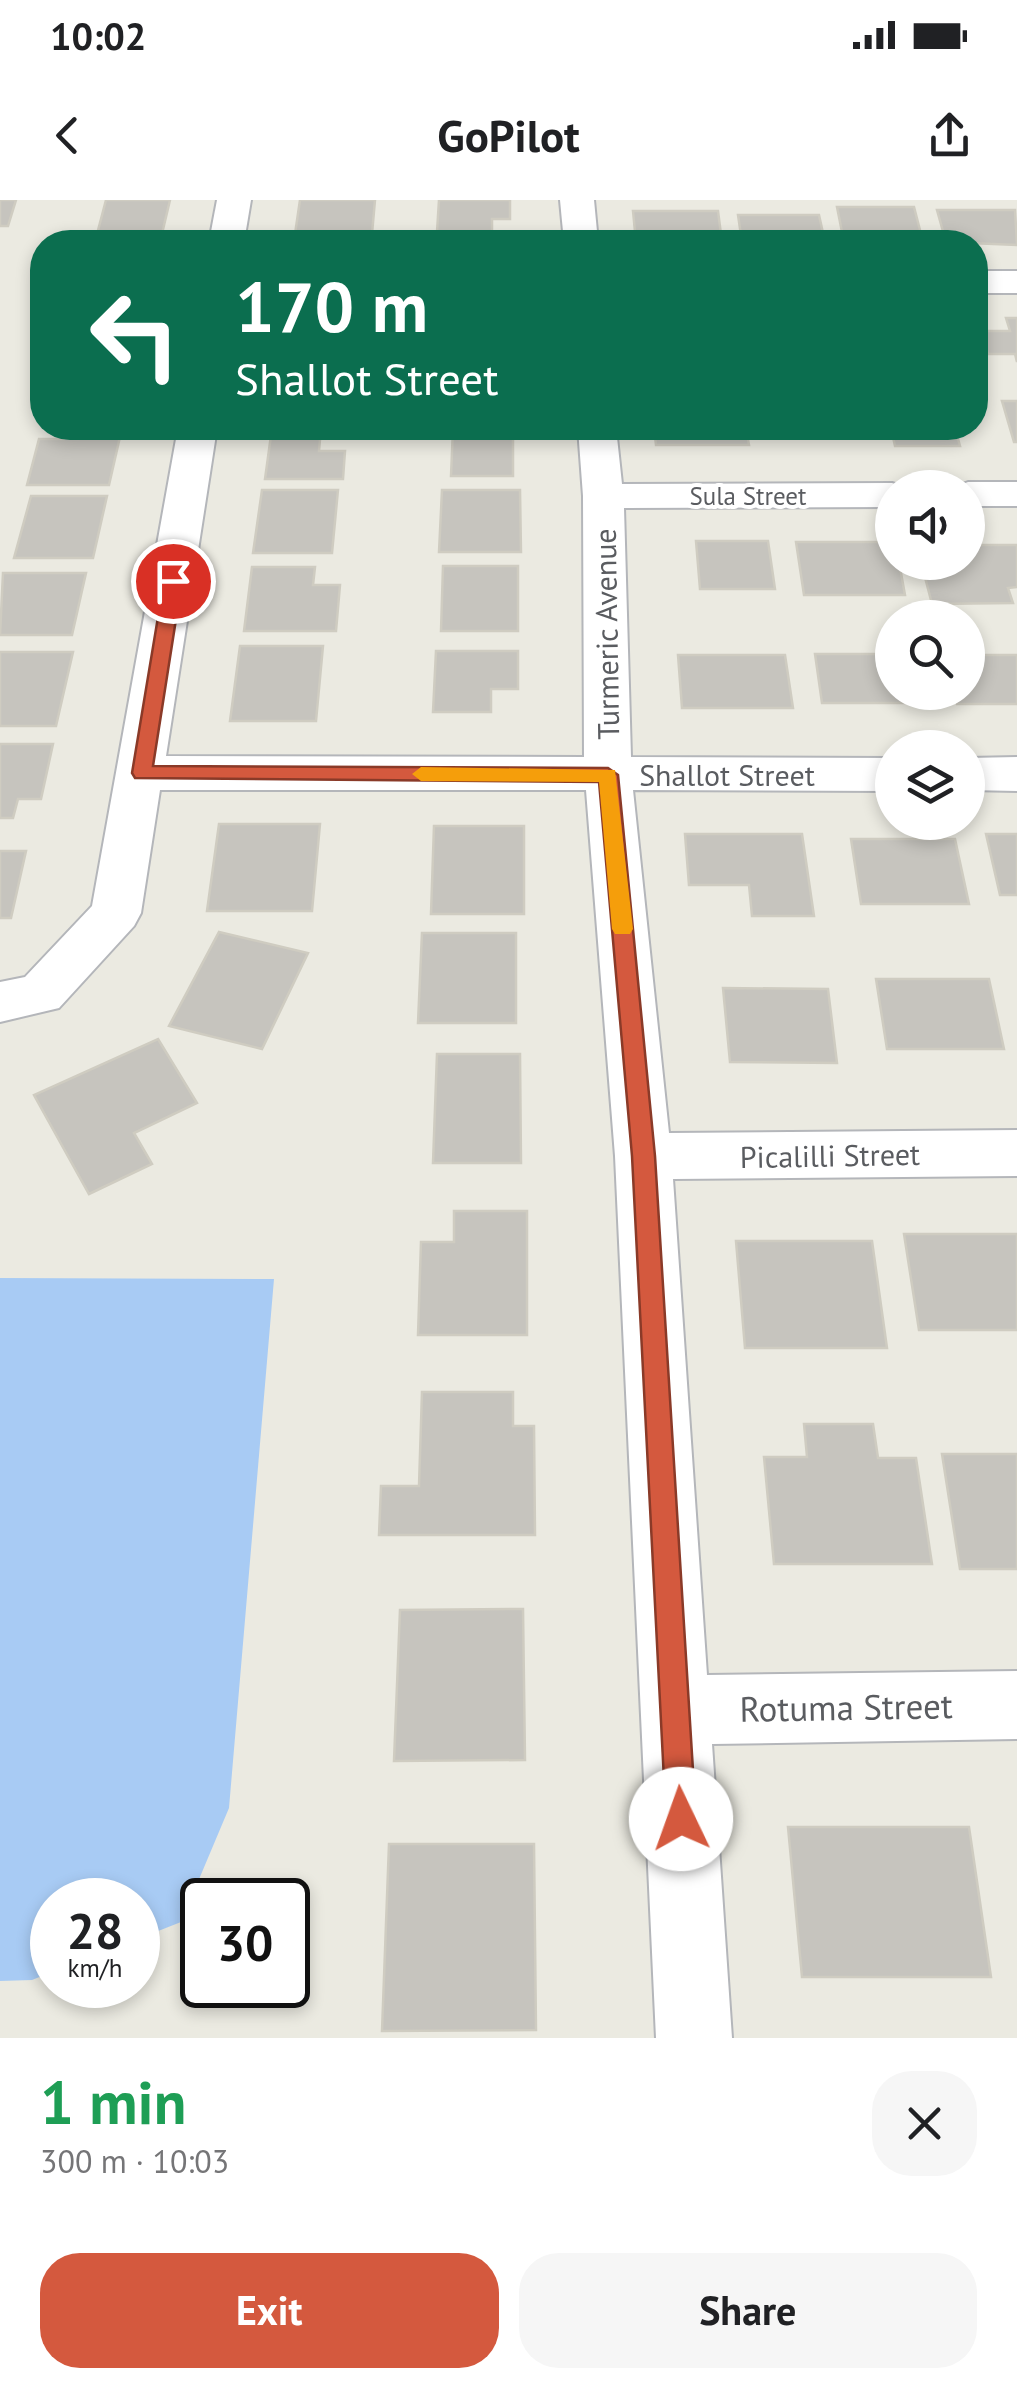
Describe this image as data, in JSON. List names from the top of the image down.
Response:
{
  "streets": {
    "street": [
      "Sula Street",
      "Turmeric Avenue",
      "Shallot Street",
      "Picalilli Street",
      "Rotuma Street"
    ]
  },
  "crossings": [
    ["Sula Street", "Turmeric Avenue"],
    ["Turmeric Avenue", "Shallot Street"],
    ["Turmeric Avenue", "Picalilli Street"],
    ["Turmeric Avenue", "Rotuma Street"]
  ],
  "page": {
    "status": "10:02",
    "header": "GoPilot",
    "turn": ["170 m", "Shallot Street"],
    "speed": "28 km/h",
    "limit": "30",
    "heading": ["1 min", "300 m · 10:03"],
    "buttons": ["Exit", "Share"]
  }
}
